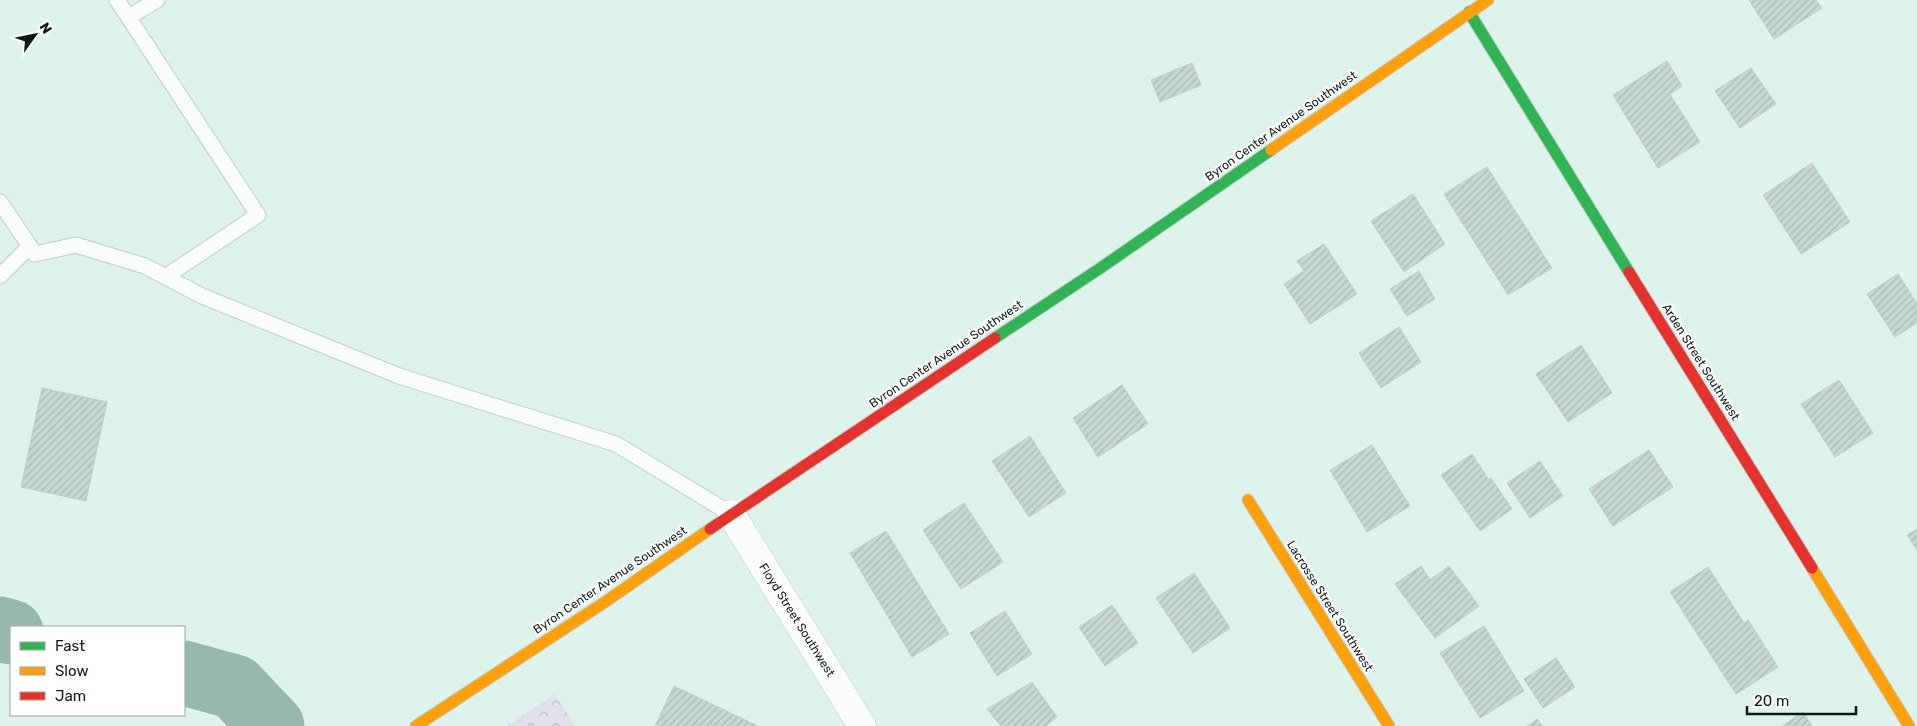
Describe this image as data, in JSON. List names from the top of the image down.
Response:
{
  "streets": {
    "main road": ["Byron Center Avenue Southwest", "Arden Street Southwest", "Lacrosse Street Southwest"],
    "street": ["Floyd Street Southwest"]
  },
  "crossings": [
    ["Byron Center Avenue Southwest", "Arden Street Southwest"],
    ["Byron Center Avenue Southwest", "Floyd Street Southwest"]
  ],
  "legend": ["Fast", "Slow", "Jam"],
  "scale_bar": "20 m",
  "north": "top right"
}
